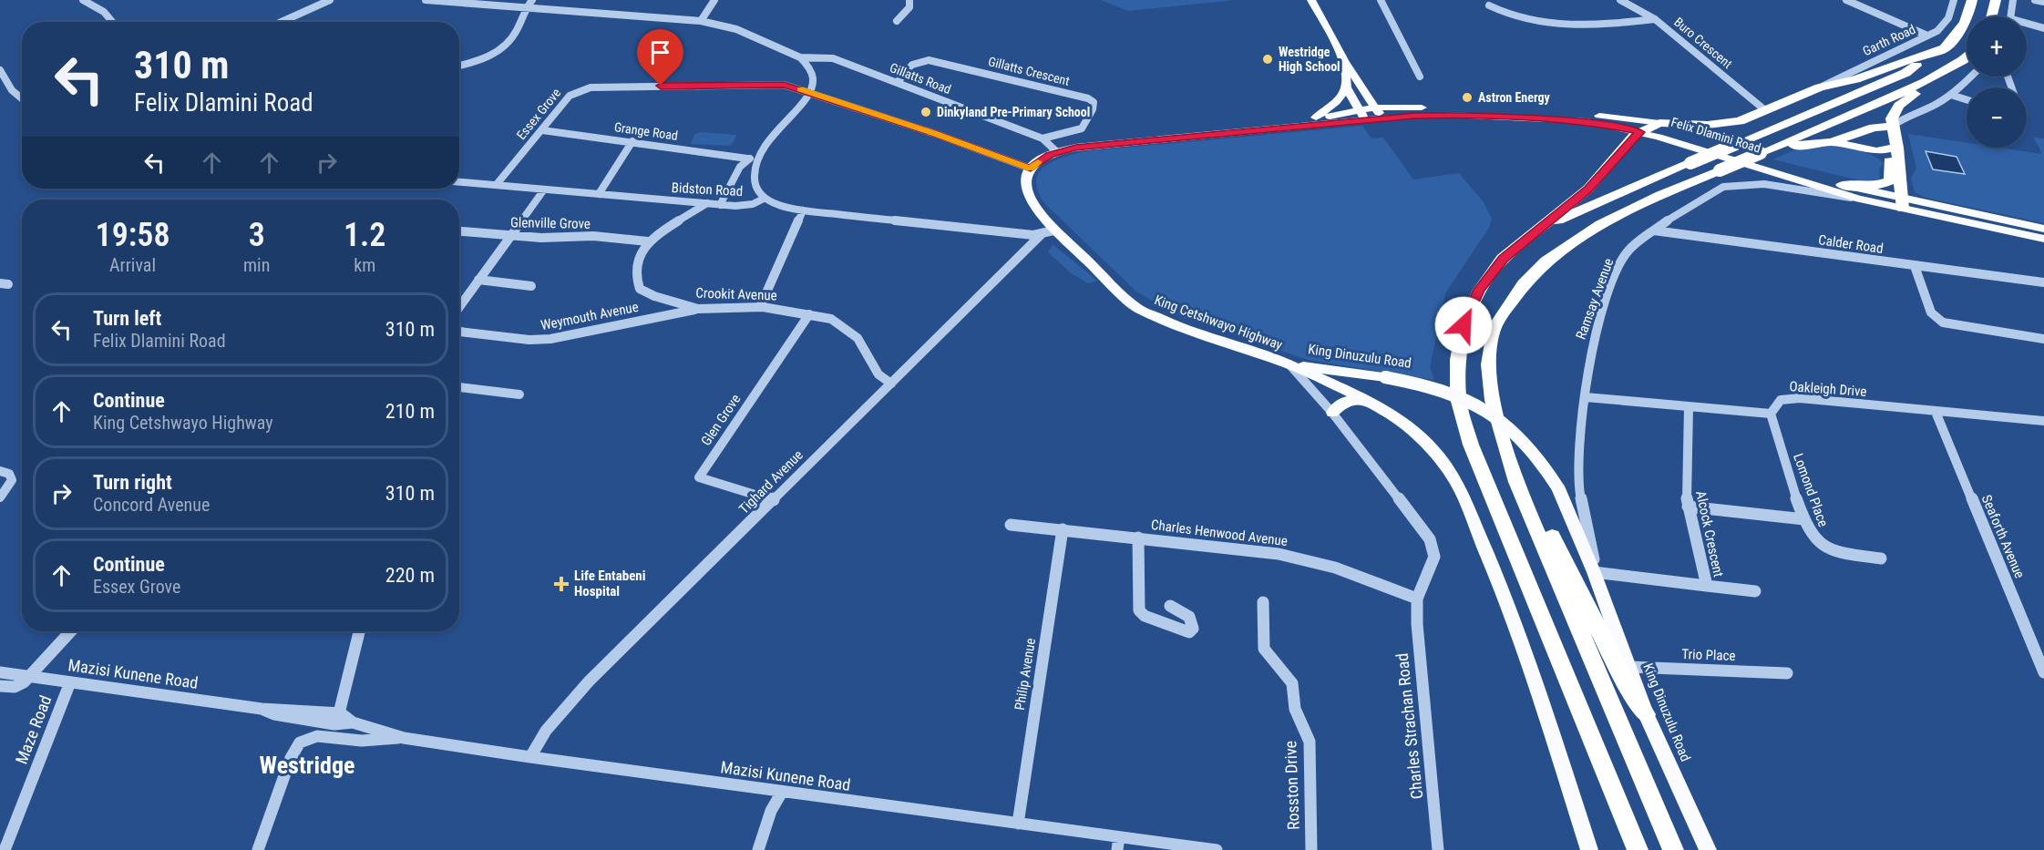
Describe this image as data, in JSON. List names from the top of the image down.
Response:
{
  "streets": {
    "main road": ["Felix Dlamini Road", "King Cetshwayo Highway", "King Dinuzulu Road"],
    "street": [
      "Garth Road",
      "Buro Crescent",
      "Gillatts Crescent",
      "Gillatts Road",
      "Essex Grove",
      "Grange Road",
      "Bidston Road",
      "Glenville Grove",
      "Calder Road",
      "Crookit Avenue",
      "Ramsay Avenue",
      "Weymouth Avenue",
      "Oakleigh Drive",
      "Glen Grove",
      "Tighard Avenue",
      "Lomond Place",
      "Charles Henwood Avenue",
      "Alcock Crescent",
      "Seaforth Avenue",
      "Trio Place",
      "Mazisi Kunene Road",
      "Philip Avenue",
      "Charles Strachan Road",
      "Maze Road",
      "Rosston Drive"
    ]
  },
  "crossings": [
    ["Gillatts Crescent", "Gillatts Road"],
    ["Essex Grove", "Grange Road"],
    ["Essex Grove", "Bidston Road"],
    ["Essex Grove", "King Cetshwayo Highway"],
    ["Felix Dlamini Road", "Ramsay Avenue"],
    ["Glenville Grove", "Crookit Avenue"],
    ["Calder Road", "Ramsay Avenue"],
    ["Crookit Avenue", "Weymouth Avenue"],
    ["Crookit Avenue", "Glen Grove"],
    ["Crookit Avenue", "Tighard Avenue"],
    ["Ramsay Avenue", "King Dinuzulu Road"],
    ["Ramsay Avenue", "Alcock Crescent"],
    ["King Cetshwayo Highway", "King Dinuzulu Road"],
    ["King Cetshwayo Highway", "Charles Henwood Avenue"],
    ["King Cetshwayo Highway", "Charles Strachan Road"],
    ["King Dinuzulu Road", "Alcock Crescent"],
    ["King Dinuzulu Road", "Trio Place"],
    ["Oakleigh Drive", "Lomond Place"],
    ["Oakleigh Drive", "Seaforth Avenue"],
    ["Glen Grove", "Tighard Avenue"],
    ["Tighard Avenue", "Mazisi Kunene Road"],
    ["Charles Henwood Avenue", "Philip Avenue"],
    ["Charles Henwood Avenue", "Charles Strachan Road"],
    ["Mazisi Kunene Road", "Philip Avenue"],
    ["Mazisi Kunene Road", "Maze Road"]
  ],
  "districts": ["Westridge"],
  "places": {
    "other": ["Westridge High School", "Astron Energy", "Dinkyland Pre-Primary School"],
    "health": ["Life Entabeni Hospital"]
  },
  "page": {
    "map_buttons": ["+", "−"],
    "turn": ["310 m", "Felix Dlamini Road"],
    "eta": [
      "19:58",
      "Arrival",
      "3",
      "min",
      "1.2",
      "km"
    ],
    "list": [
      {
        "name": "Turn left",
        "note": "Felix Dlamini Road",
        "value": "310 m"
      },
      {
        "name": "Continue",
        "note": "King Cetshwayo Highway",
        "value": "210 m"
      },
      {
        "name": "Turn right",
        "note": "Concord Avenue",
        "value": "310 m"
      },
      {
        "name": "Continue",
        "note": "Essex Grove",
        "value": "220 m"
      }
    ]
  }
}
